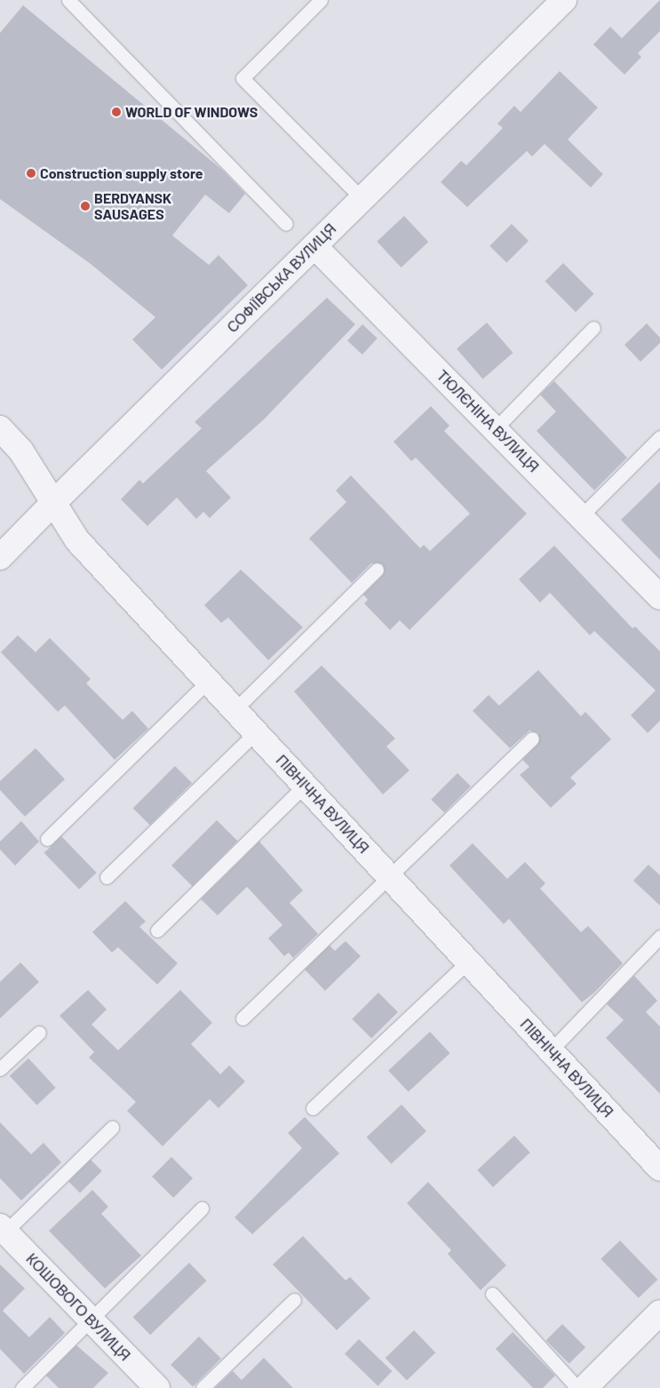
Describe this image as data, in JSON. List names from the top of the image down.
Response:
{
  "streets": {
    "street": [
      "СОФІЇВСЬКА ВУЛИЦЯ",
      "ТЮЛЄНІНА ВУЛИЦЯ",
      "ПІВНІЧНА ВУЛИЦЯ",
      "КОШОВОГО ВУЛИЦЯ"
    ]
  },
  "crossings": [
    ["СОФІЇВСЬКА ВУЛИЦЯ", "ТЮЛЄНІНА ВУЛИЦЯ"],
    ["СОФІЇВСЬКА ВУЛИЦЯ", "ПІВНІЧНА ВУЛИЦЯ"]
  ],
  "places": ["WORLD OF WINDOWS", "Construction supply store", "BERDYANSK SAUSAGES"]
}
